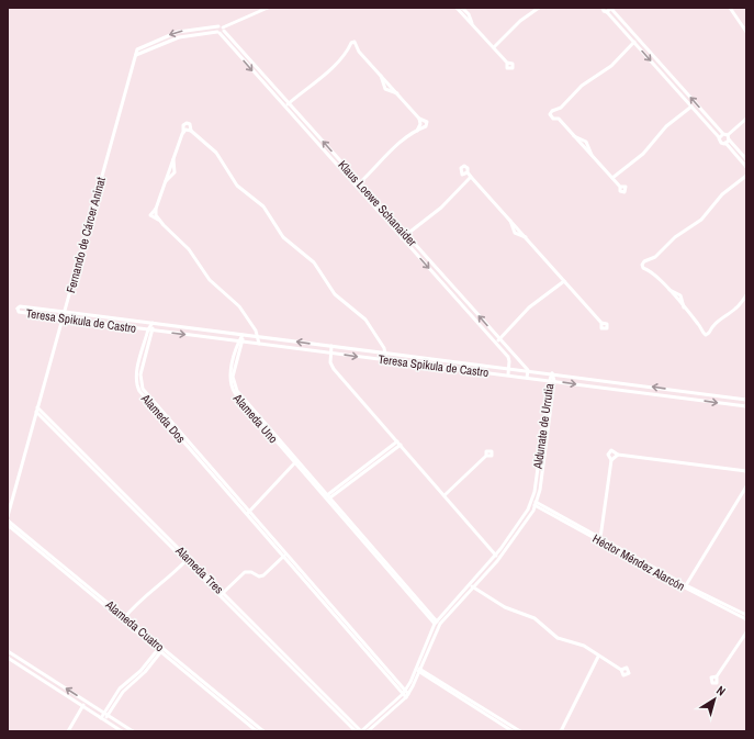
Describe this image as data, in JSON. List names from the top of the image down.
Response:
{
  "streets": {
    "street": [
      "Klaus Loewe Schanaider",
      "Fernando de Cárcer Aninat",
      "Teresa Spikula de Castro",
      "Alameda Dos",
      "Alameda Uno",
      "Aldunate de Urrutia",
      "Héctor Méndez Alarcón",
      "Alameda Tres",
      "Alameda Cuatro"
    ]
  },
  "crossings": [
    ["Klaus Loewe Schanaider", "Teresa Spikula de Castro"],
    ["Fernando de Cárcer Aninat", "Teresa Spikula de Castro"],
    ["Fernando de Cárcer Aninat", "Alameda Tres"],
    ["Teresa Spikula de Castro", "Alameda Dos"],
    ["Teresa Spikula de Castro", "Alameda Uno"],
    ["Teresa Spikula de Castro", "Aldunate de Urrutia"],
    ["Alameda Dos", "Aldunate de Urrutia"],
    ["Alameda Uno", "Aldunate de Urrutia"],
    ["Aldunate de Urrutia", "Héctor Méndez Alarcón"],
    ["Aldunate de Urrutia", "Alameda Tres"]
  ],
  "north": "top right"
}
